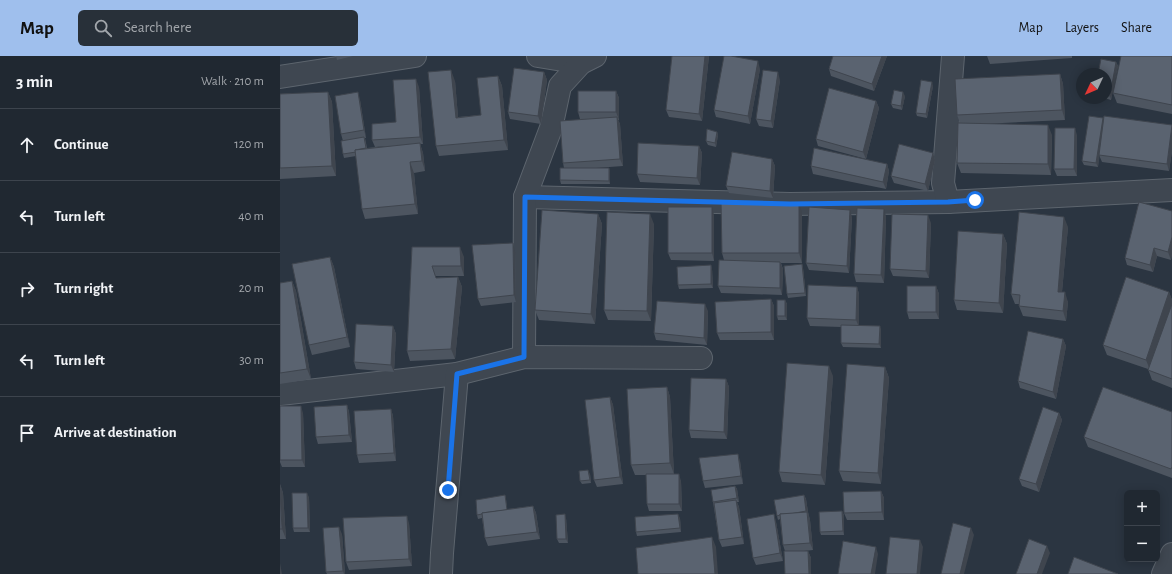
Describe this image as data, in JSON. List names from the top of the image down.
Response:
{
  "north": "bottom left",
  "page": {
    "header": "Map",
    "search": "Search here",
    "nav": ["Map", "Layers", "Share"],
    "heading": ["3 min", "Walk · 210 m"],
    "list": [
      ["Continue", "120 m"],
      ["Turn left", "40 m"],
      ["Turn right", "20 m"],
      ["Turn left", "30 m"],
      "Arrive at destination"
    ],
    "map_buttons": ["+", "−"]
  }
}
